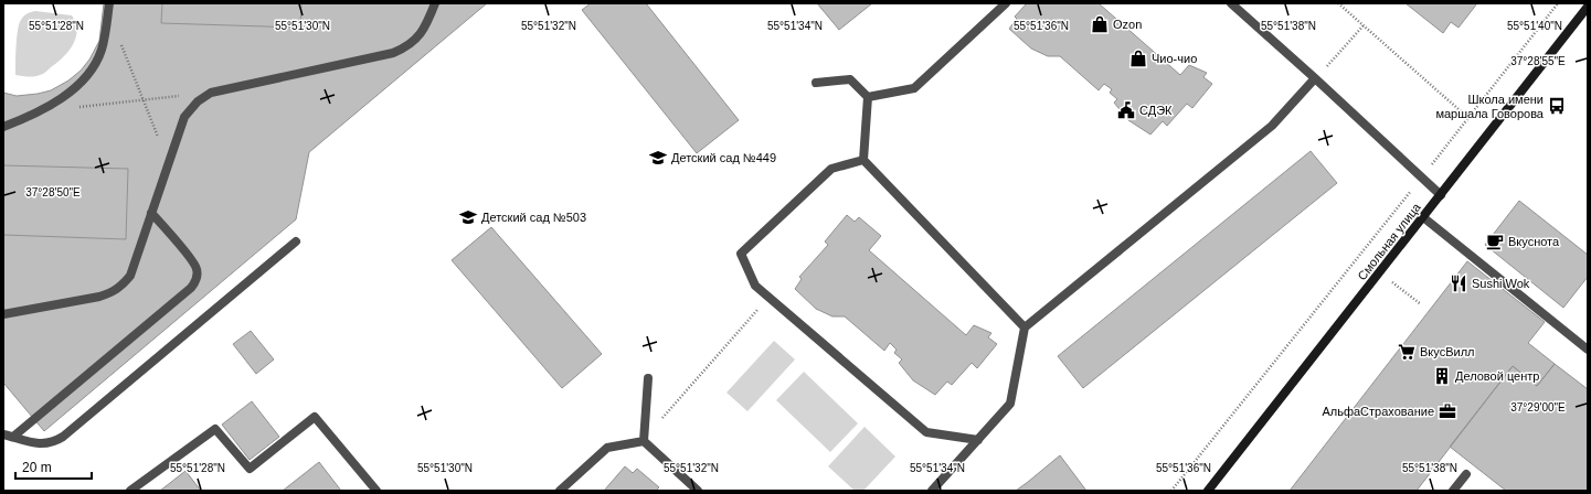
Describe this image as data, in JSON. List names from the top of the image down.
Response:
{
  "streets": {
    "street": ["Смольная улица"]
  },
  "places": {
    "shop": ["Ozon", "Чио-чио"],
    "bus stop": ["Школа имени маршала Говорова"],
    "public building": ["СДЭК"],
    "school or university": ["Детский сад №449", "Детский сад №503"],
    "cafe": ["Вкуснота"],
    "restaurant": ["Sushi Wok"],
    "supermarket": ["ВкусВилл"],
    "building": ["Деловой центр"],
    "office": ["АльфаСтрахование"]
  },
  "scale_bar": "20 m",
  "coordinates": [
    "55°51'28\"N",
    "55°51'30\"N",
    "55°51'32\"N",
    "55°51'34\"N",
    "55°51'36\"N",
    "55°51'38\"N",
    "55°51'40\"N",
    "37°28'55\"E",
    "37°28'50\"E",
    "37°29'00\"E"
  ]
}
